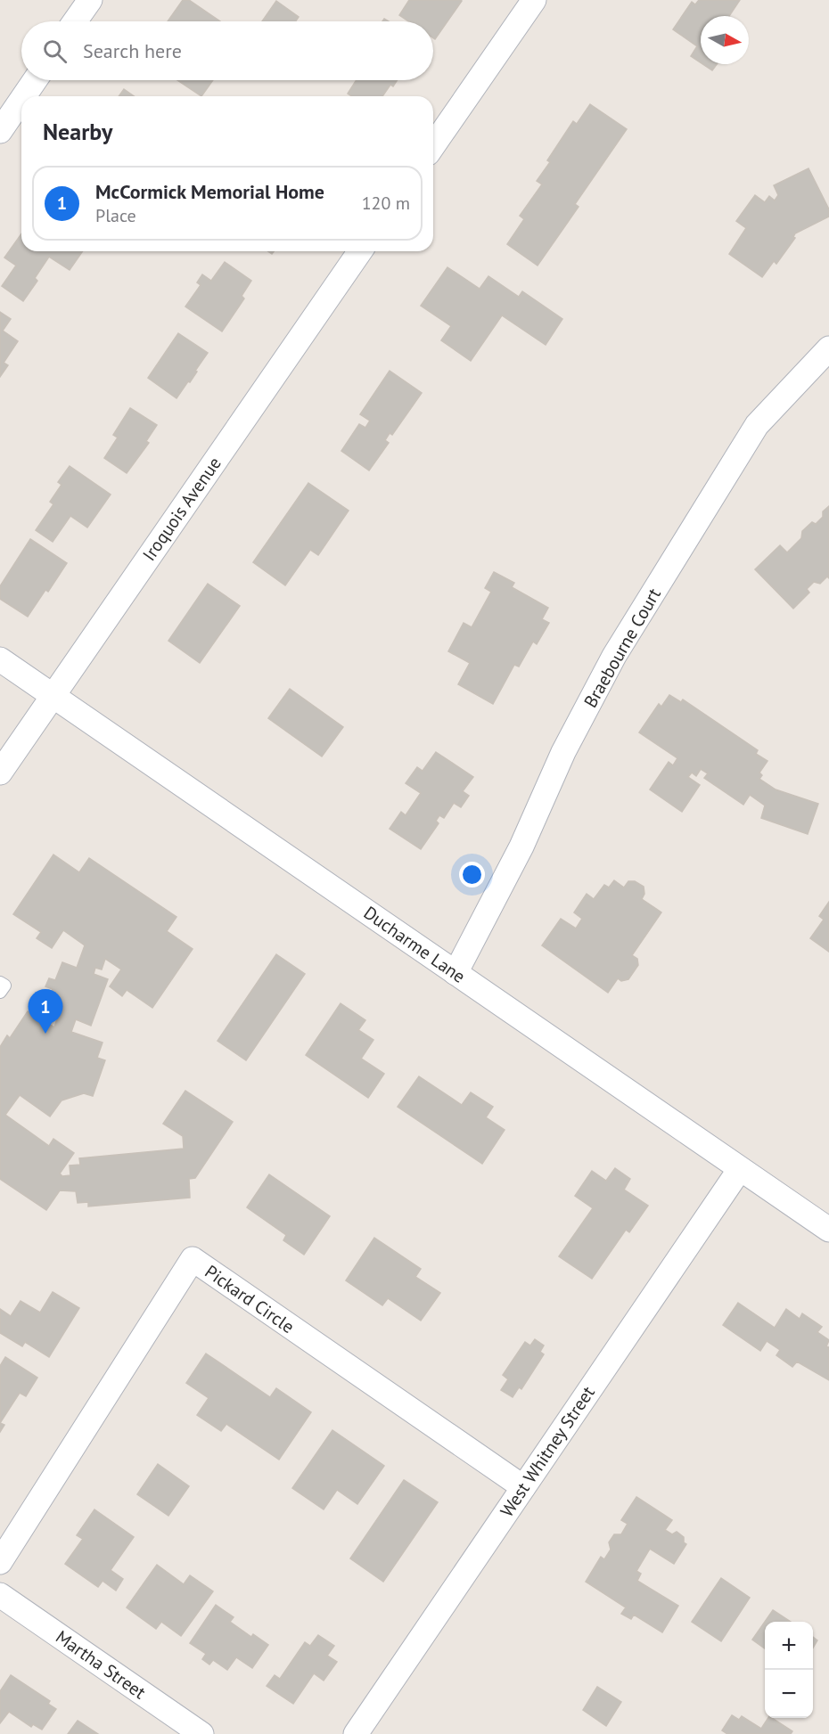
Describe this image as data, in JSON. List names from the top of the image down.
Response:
{
  "streets": {
    "street": [
      "Iroquois Avenue",
      "Braebourne Court",
      "Ducharme Lane",
      "Pickard Circle",
      "West Whitney Street",
      "Martha Street"
    ]
  },
  "crossings": [
    ["Iroquois Avenue", "Ducharme Lane"],
    ["Braebourne Court", "Ducharme Lane"],
    ["Ducharme Lane", "West Whitney Street"],
    ["Pickard Circle", "West Whitney Street"]
  ],
  "north": "right",
  "page": {
    "search": "Search here",
    "heading": "Nearby",
    "list": [
      {
        "mark": "1",
        "name": "McCormick Memorial Home",
        "note": "Place",
        "value": "120 m"
      }
    ],
    "pins": "1",
    "map_buttons": ["+", "−"]
  }
}
